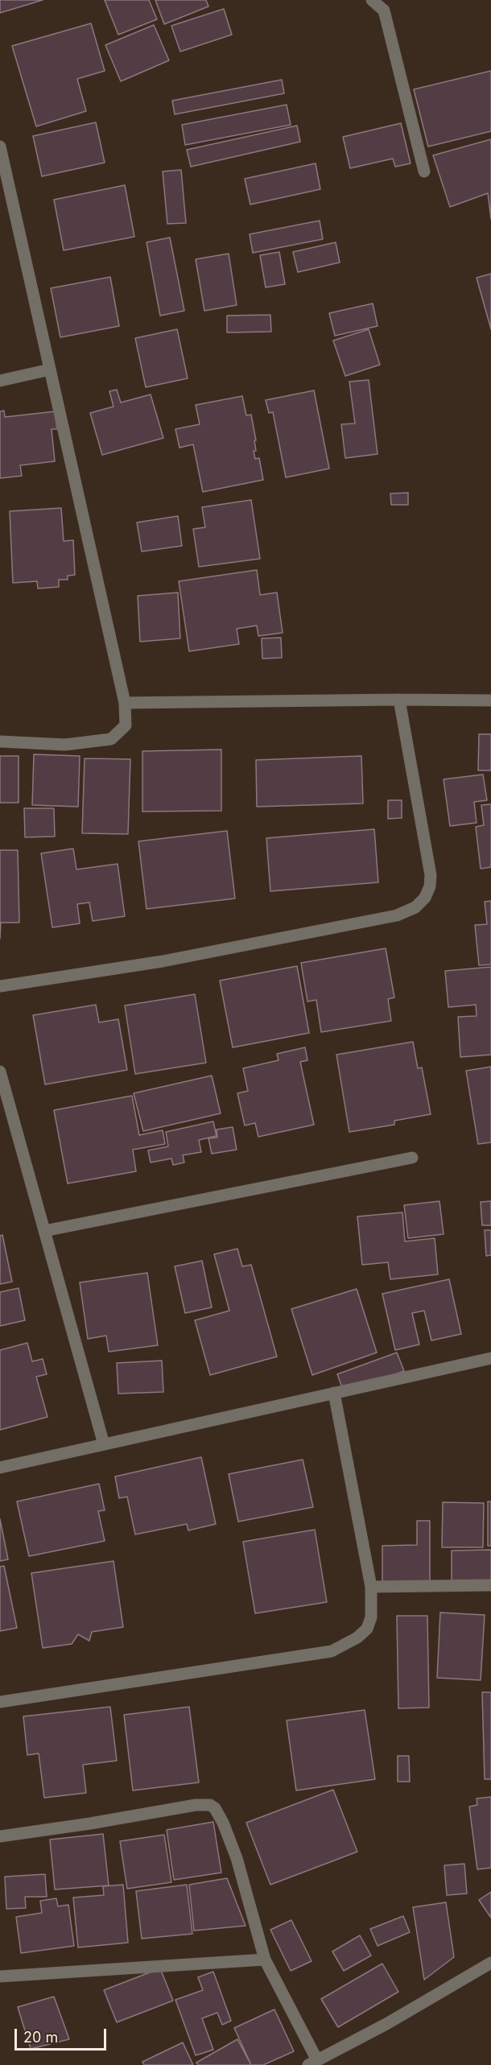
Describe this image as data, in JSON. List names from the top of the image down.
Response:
{
  "scale_bar": "20 m"
}
